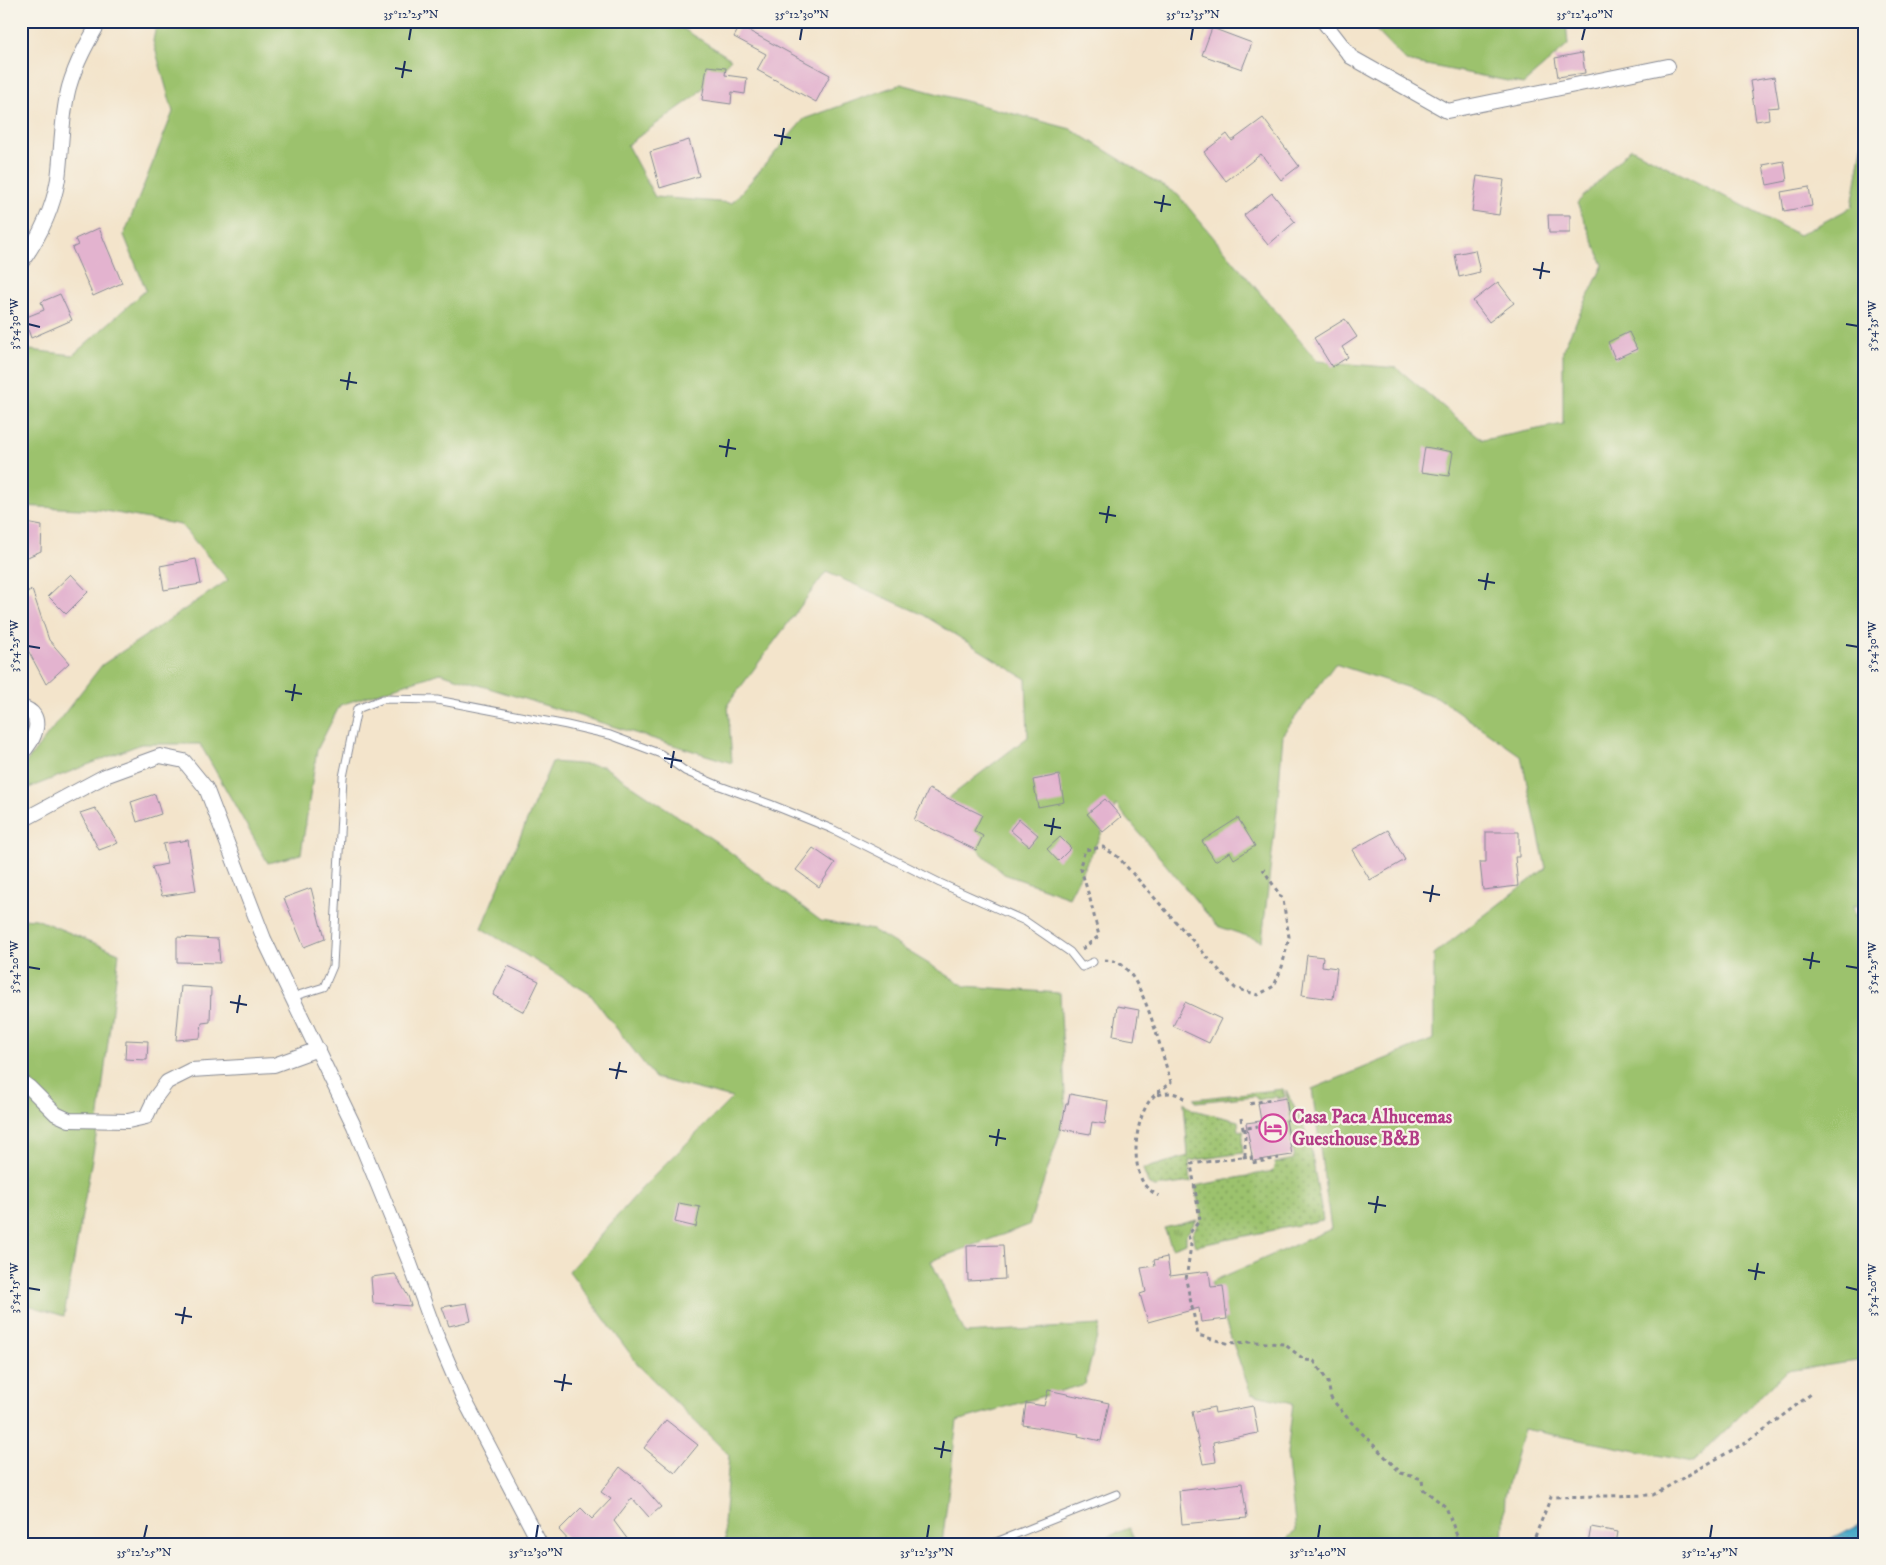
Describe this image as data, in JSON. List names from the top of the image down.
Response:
{
  "places": {
    "hotel": ["Casa Paca Alhucemas Guesthouse B&B"]
  },
  "coordinates": [
    "35°12'25\"N",
    "35°12'30\"N",
    "35°12'35\"N",
    "35°12'40\"N",
    "3°54'30\"W",
    "3°54'35\"W",
    "3°54'25\"W",
    "3°54'20\"W",
    "3°54'15\"W",
    "35°12'45\"N"
  ]
}
